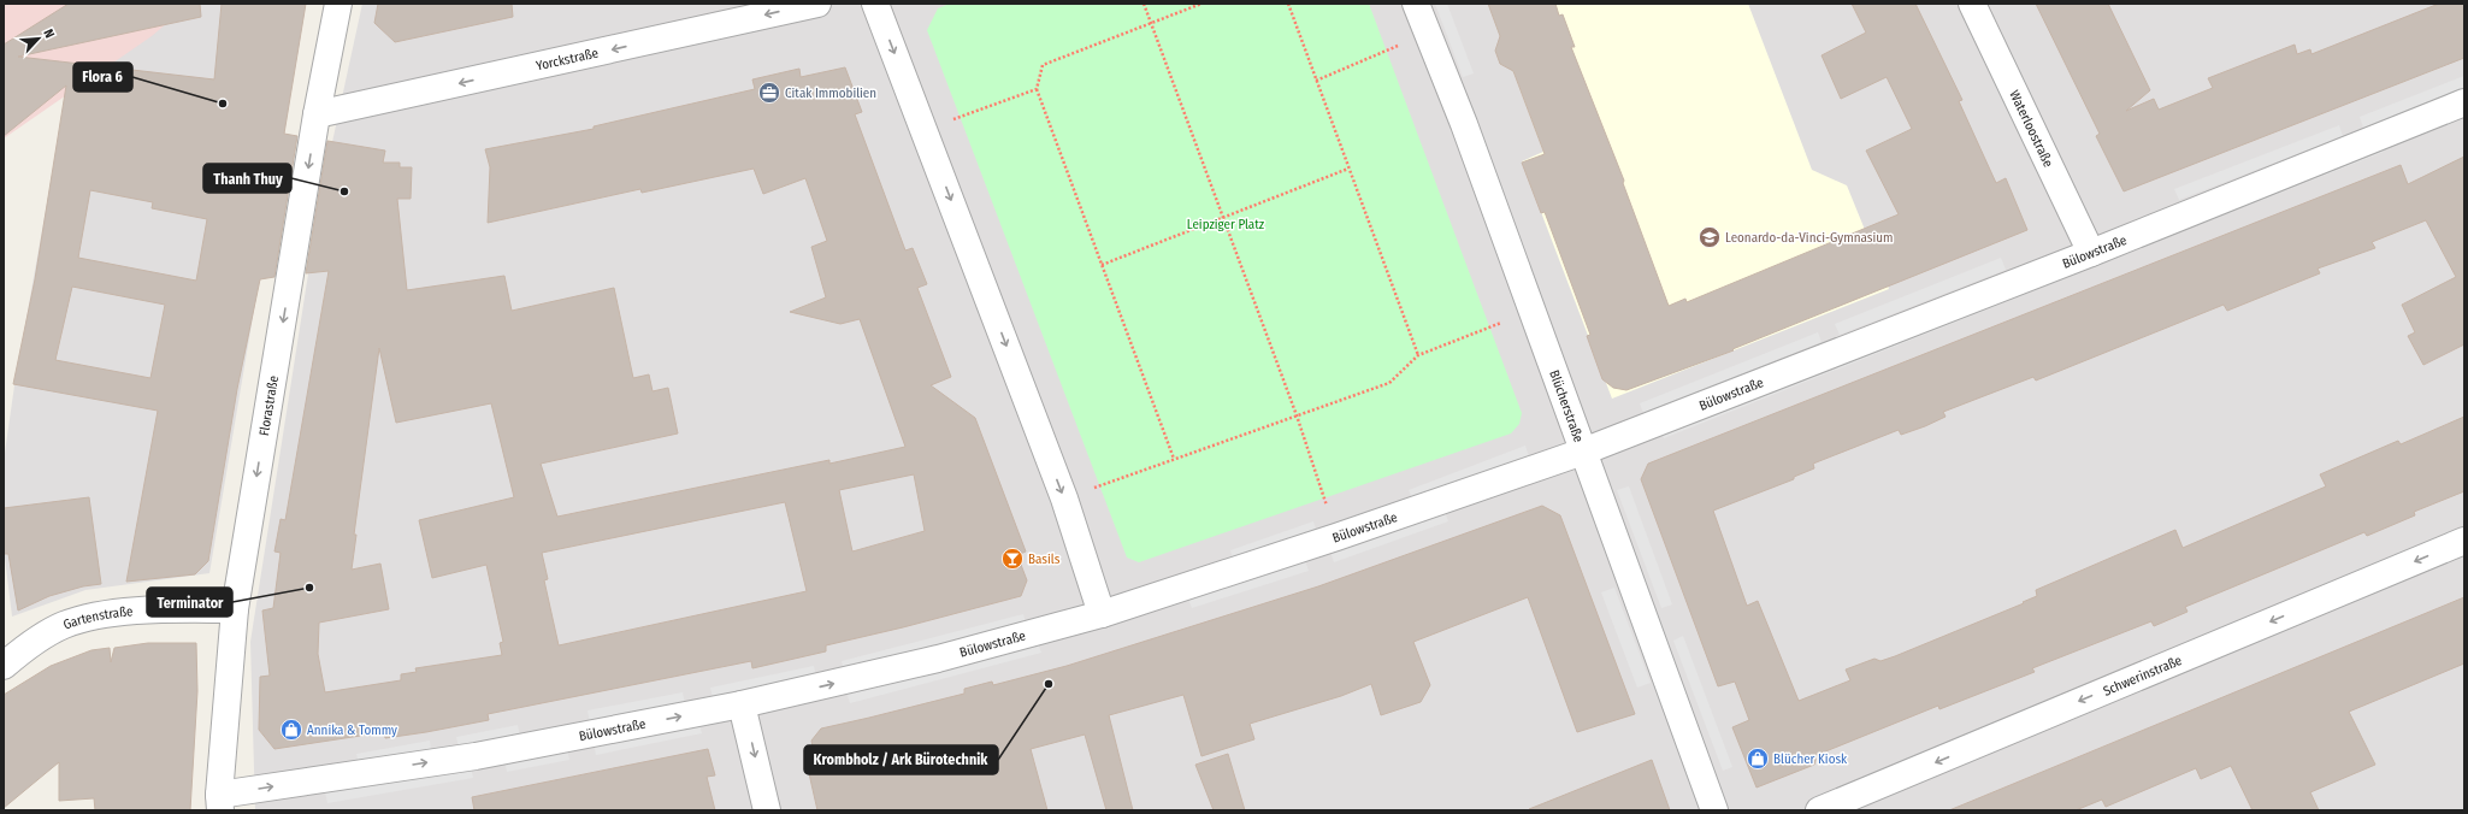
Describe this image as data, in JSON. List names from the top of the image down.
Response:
{
  "streets": {
    "street": [
      "Yorckstraße",
      "Waterloostraße",
      "Bülowstraße",
      "Florastraße",
      "Blücherstraße",
      "Gartenstraße",
      "Schwerinstraße"
    ]
  },
  "crossings": [
    ["Yorckstraße", "Florastraße"],
    ["Waterloostraße", "Bülowstraße"],
    ["Bülowstraße", "Florastraße"],
    ["Bülowstraße", "Blücherstraße"],
    ["Florastraße", "Gartenstraße"]
  ],
  "one_way": [
    "Yorckstraße",
    "Bülowstraße",
    "Florastraße",
    "Schwerinstraße"
  ],
  "parks": ["Leipziger Platz"],
  "places": {
    "office": ["Citak Immobilien"],
    "other": [
      "Flora 6",
      "Thanh Thuy",
      "Terminator",
      "Krombholz / Ark Bürotechnik"
    ],
    "school or university": ["Leonardo-da-Vinci-Gymnasium"],
    "bar": ["Basils"],
    "shop": ["Annika & Tommy", "Blücher Kiosk"]
  },
  "north": "top right"
}
